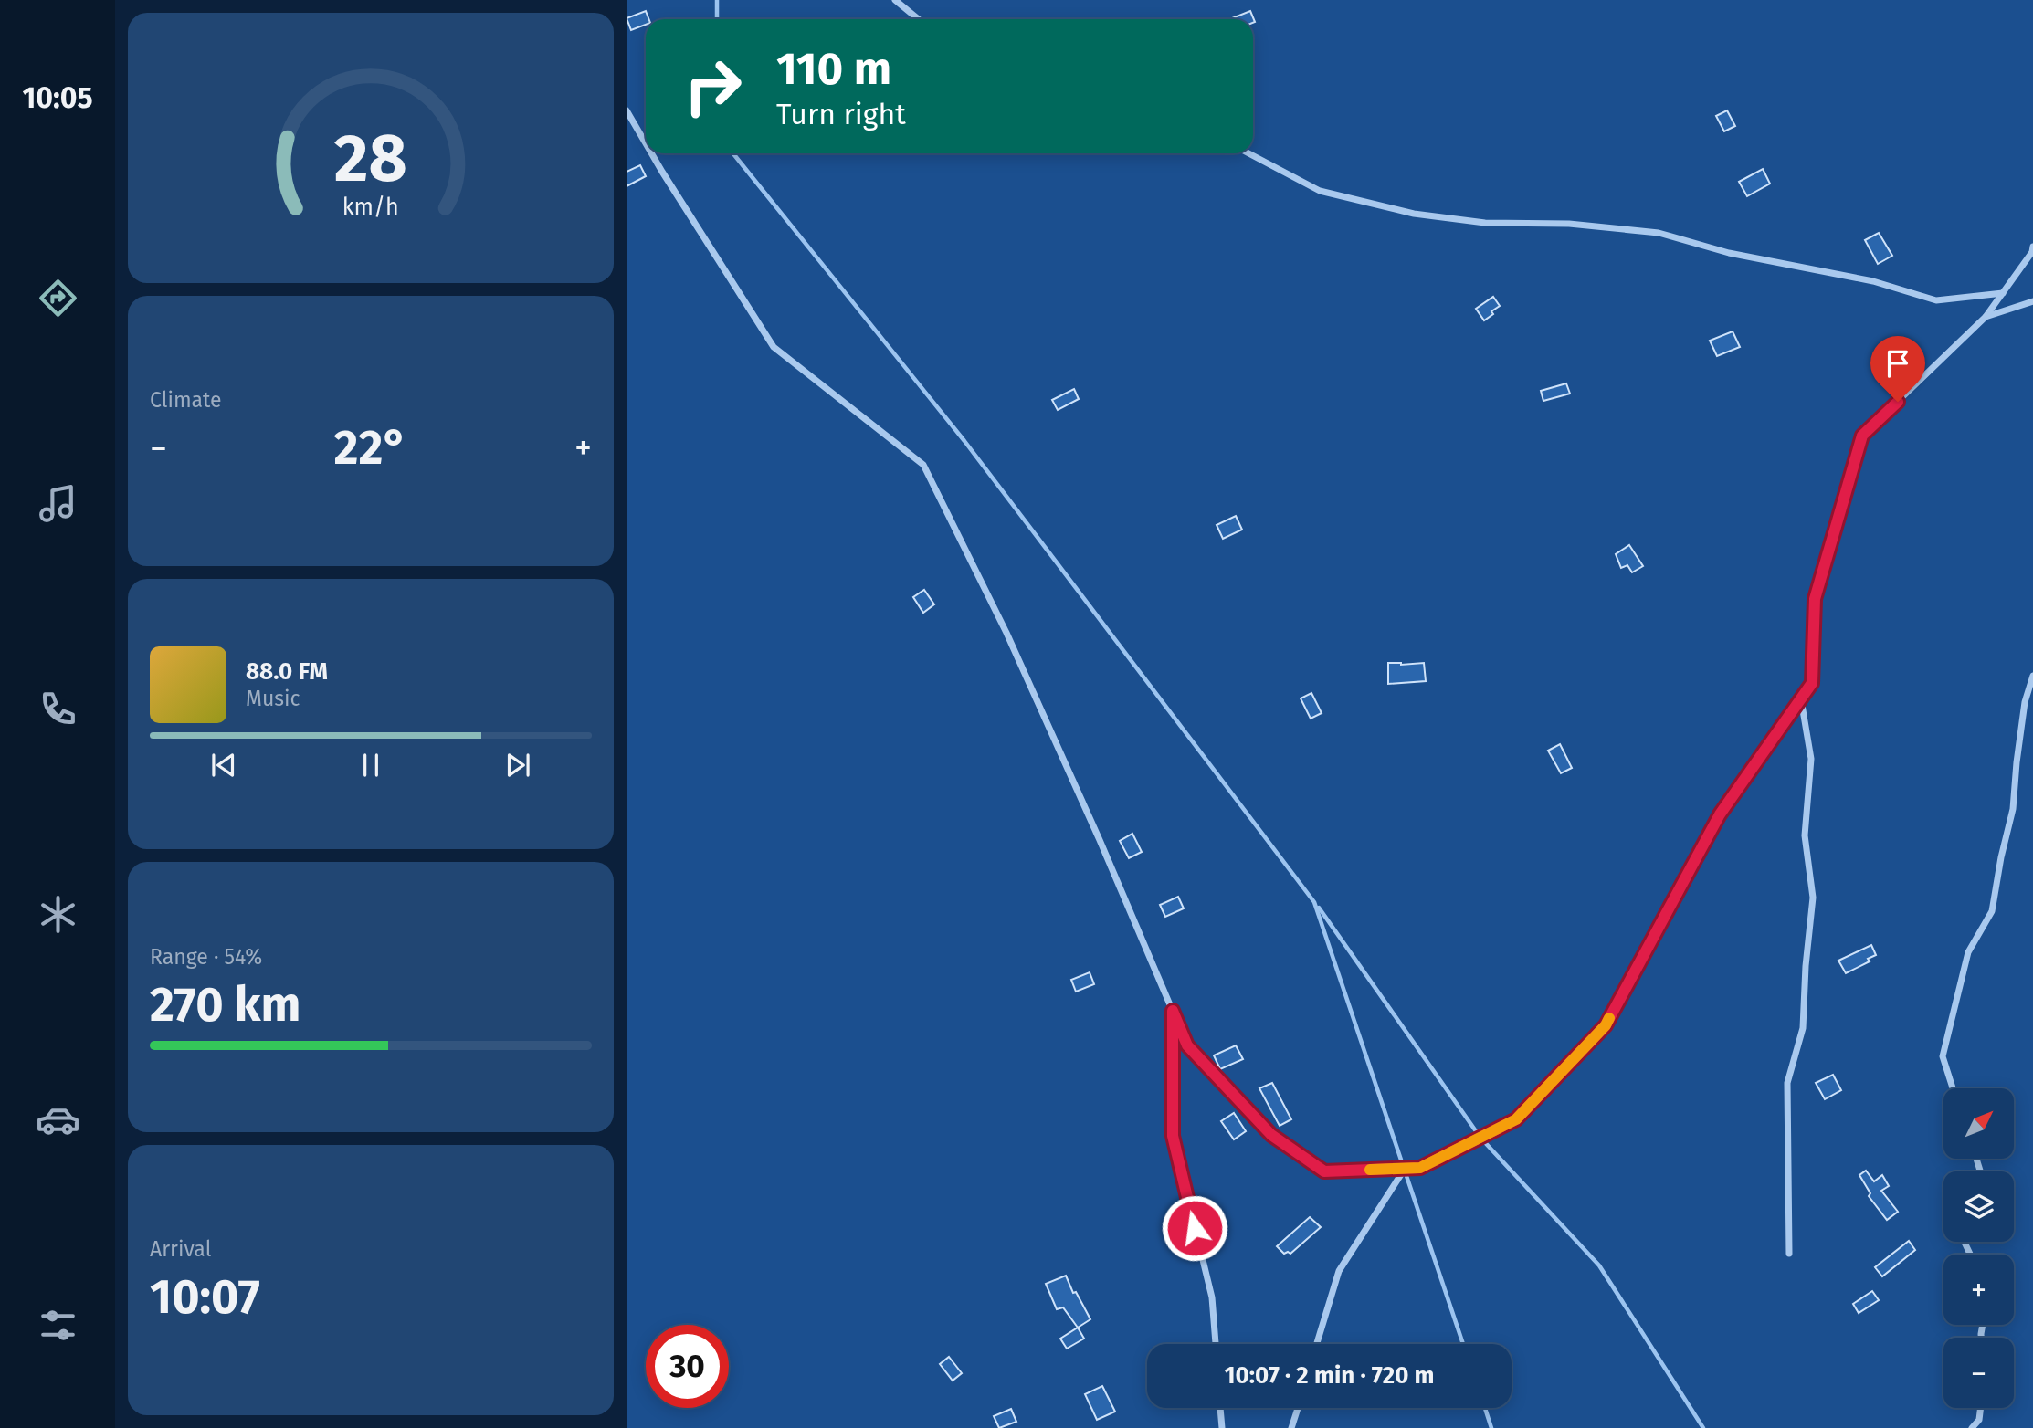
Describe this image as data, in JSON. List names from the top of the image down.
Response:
{
  "north": "top right",
  "page": {
    "tabs": "10:05",
    "turn": ["110 m", "Turn right"],
    "tile": [
      "Climate",
      ["Range · 54%", "270 km"],
      ["Arrival", "10:07"]
    ],
    "heat": ["−", "22°", "+"],
    "song": ["88.0 FM", "Music"],
    "map_buttons": ["+", "−"],
    "limit": "30",
    "trip": "10:07 · 2 min · 720 m",
    "gauge": ["28", "km/h"]
  }
}
